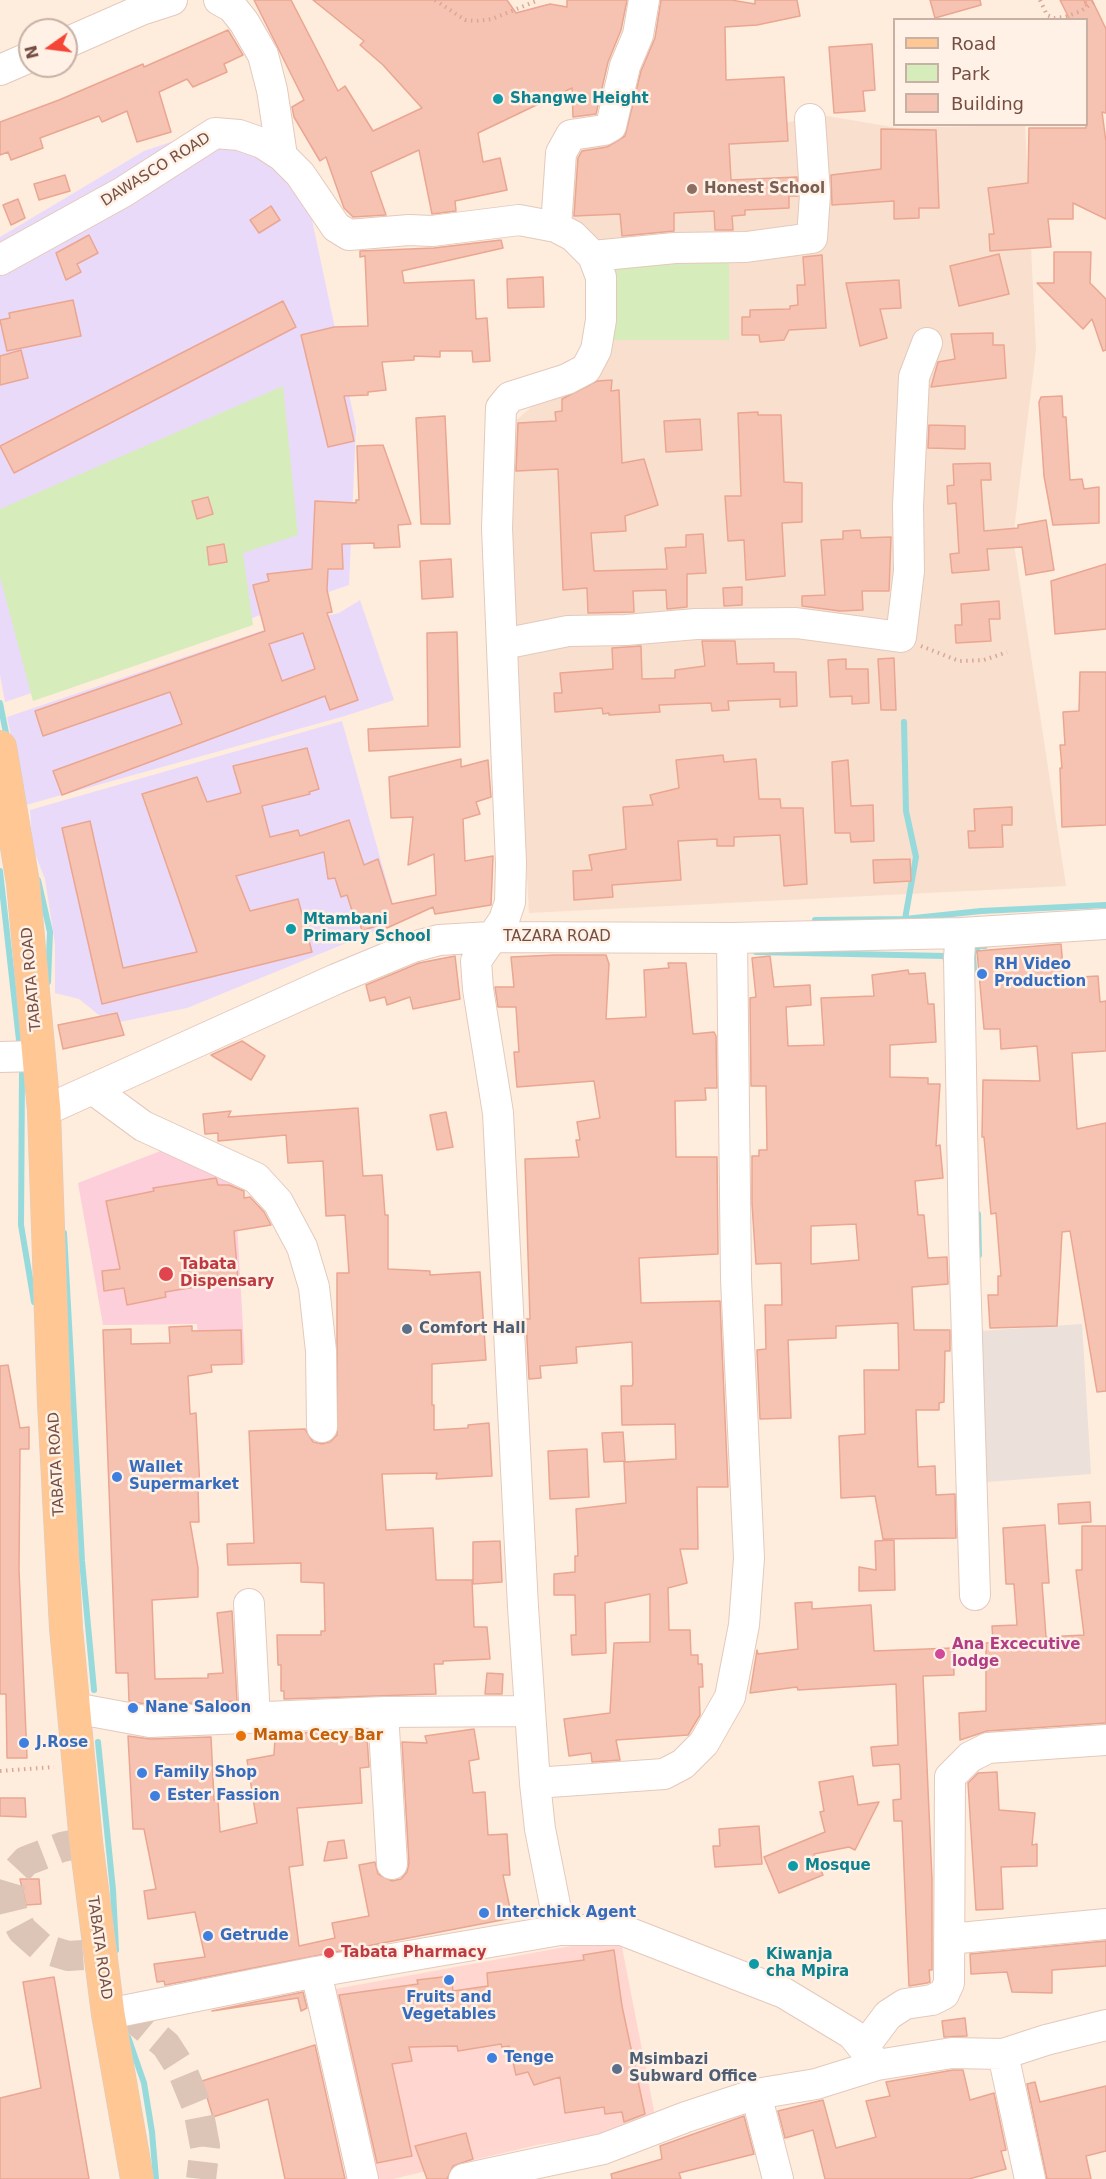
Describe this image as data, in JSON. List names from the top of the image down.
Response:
{
  "streets": {
    "main road": ["TABATA ROAD"],
    "street": ["DAWASCO ROAD", "TAZARA ROAD"]
  },
  "crossings": [
    ["TAZARA ROAD", "TABATA ROAD"]
  ],
  "places": [
    "Shangwe Height",
    "Honest School",
    "Mtambani Primary School",
    "RH Video Production",
    "Tabata Dispensary",
    "Comfort Hall",
    "Wallet Supermarket",
    "Ana Excecutive lodge",
    "Nane Saloon",
    "Mama Cecy Bar",
    "J.Rose",
    "Family Shop",
    "Ester Fassion",
    "Mosque",
    "Interchick Agent",
    "Getrude",
    "Tabata Pharmacy",
    "Kiwanja cha Mpira",
    "Fruits and Vegetables",
    "Tenge",
    "Msimbazi Subward Office"
  ],
  "legend": ["Road", "Park", "Building"],
  "north": "left"
}
